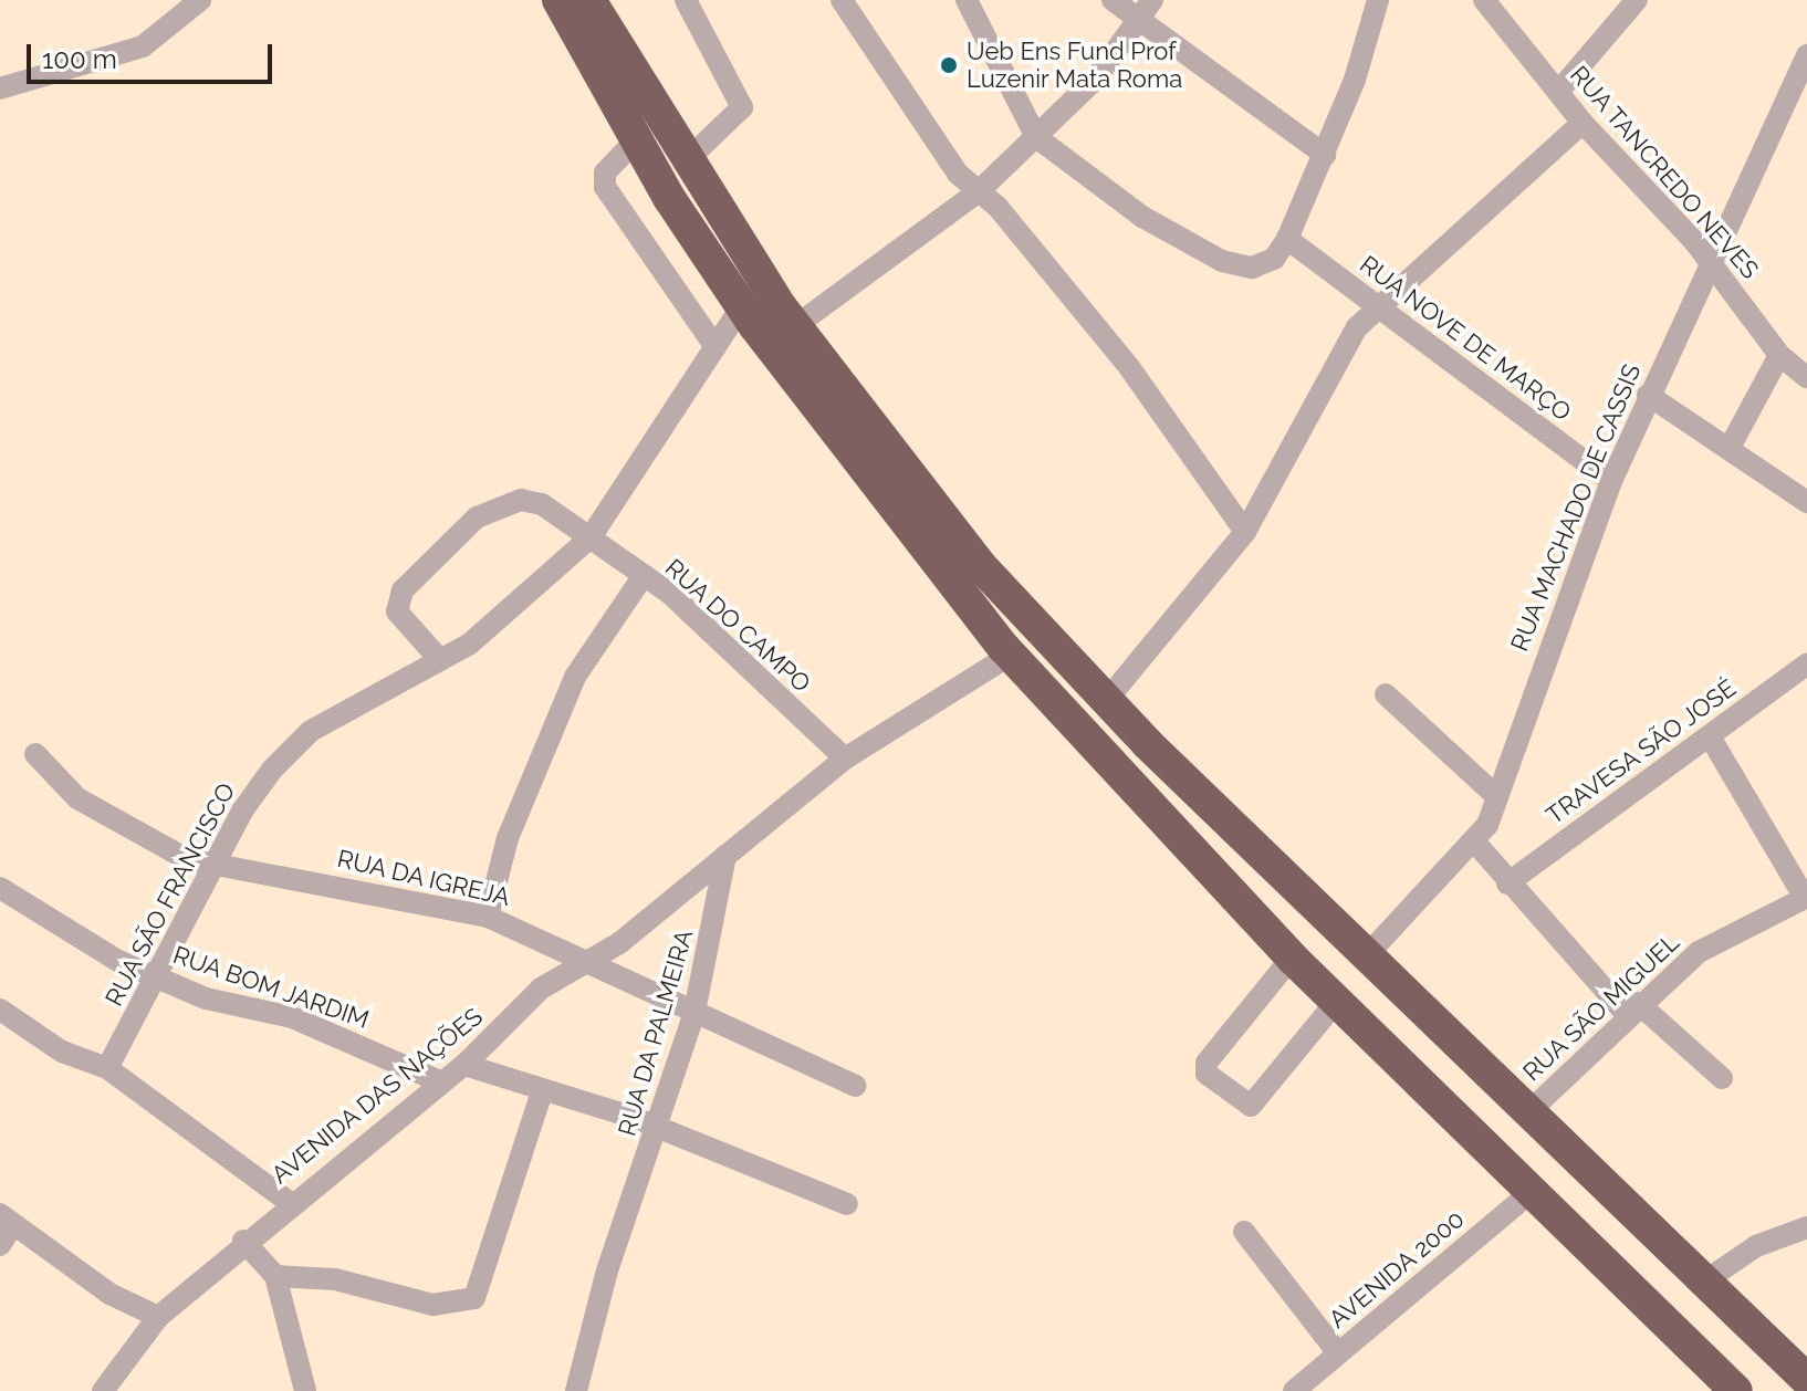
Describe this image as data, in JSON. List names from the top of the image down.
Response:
{
  "streets": {
    "street": [
      "RUA TANCREDO NEVES",
      "RUA NOVE DE MARÇO",
      "RUA MACHADO DE CASSIS",
      "RUA DO CAMPO",
      "TRAVESA SÃO JOSÉ",
      "RUA DA IGREJA",
      "RUA SÃO FRANCISCO",
      "RUA BOM JARDIM",
      "RUA SÃO MIGUEL",
      "RUA DA PALMEIRA",
      "AVENIDA DAS NAÇÕES",
      "AVENIDA 2000"
    ]
  },
  "crossings": [
    ["RUA TANCREDO NEVES", "RUA MACHADO DE CASSIS"],
    ["RUA NOVE DE MARÇO", "RUA MACHADO DE CASSIS"],
    ["RUA DO CAMPO", "RUA SÃO FRANCISCO"],
    ["RUA DO CAMPO", "AVENIDA DAS NAÇÕES"],
    ["RUA DA IGREJA", "RUA SÃO FRANCISCO"],
    ["RUA DA IGREJA", "RUA DA PALMEIRA"],
    ["RUA DA IGREJA", "AVENIDA DAS NAÇÕES"],
    ["RUA SÃO FRANCISCO", "RUA BOM JARDIM"],
    ["RUA BOM JARDIM", "AVENIDA DAS NAÇÕES"],
    ["RUA DA PALMEIRA", "AVENIDA DAS NAÇÕES"]
  ],
  "places": ["Ueb Ens Fund Prof Luzenir Mata Roma"],
  "scale_bar": "100 m"
}
